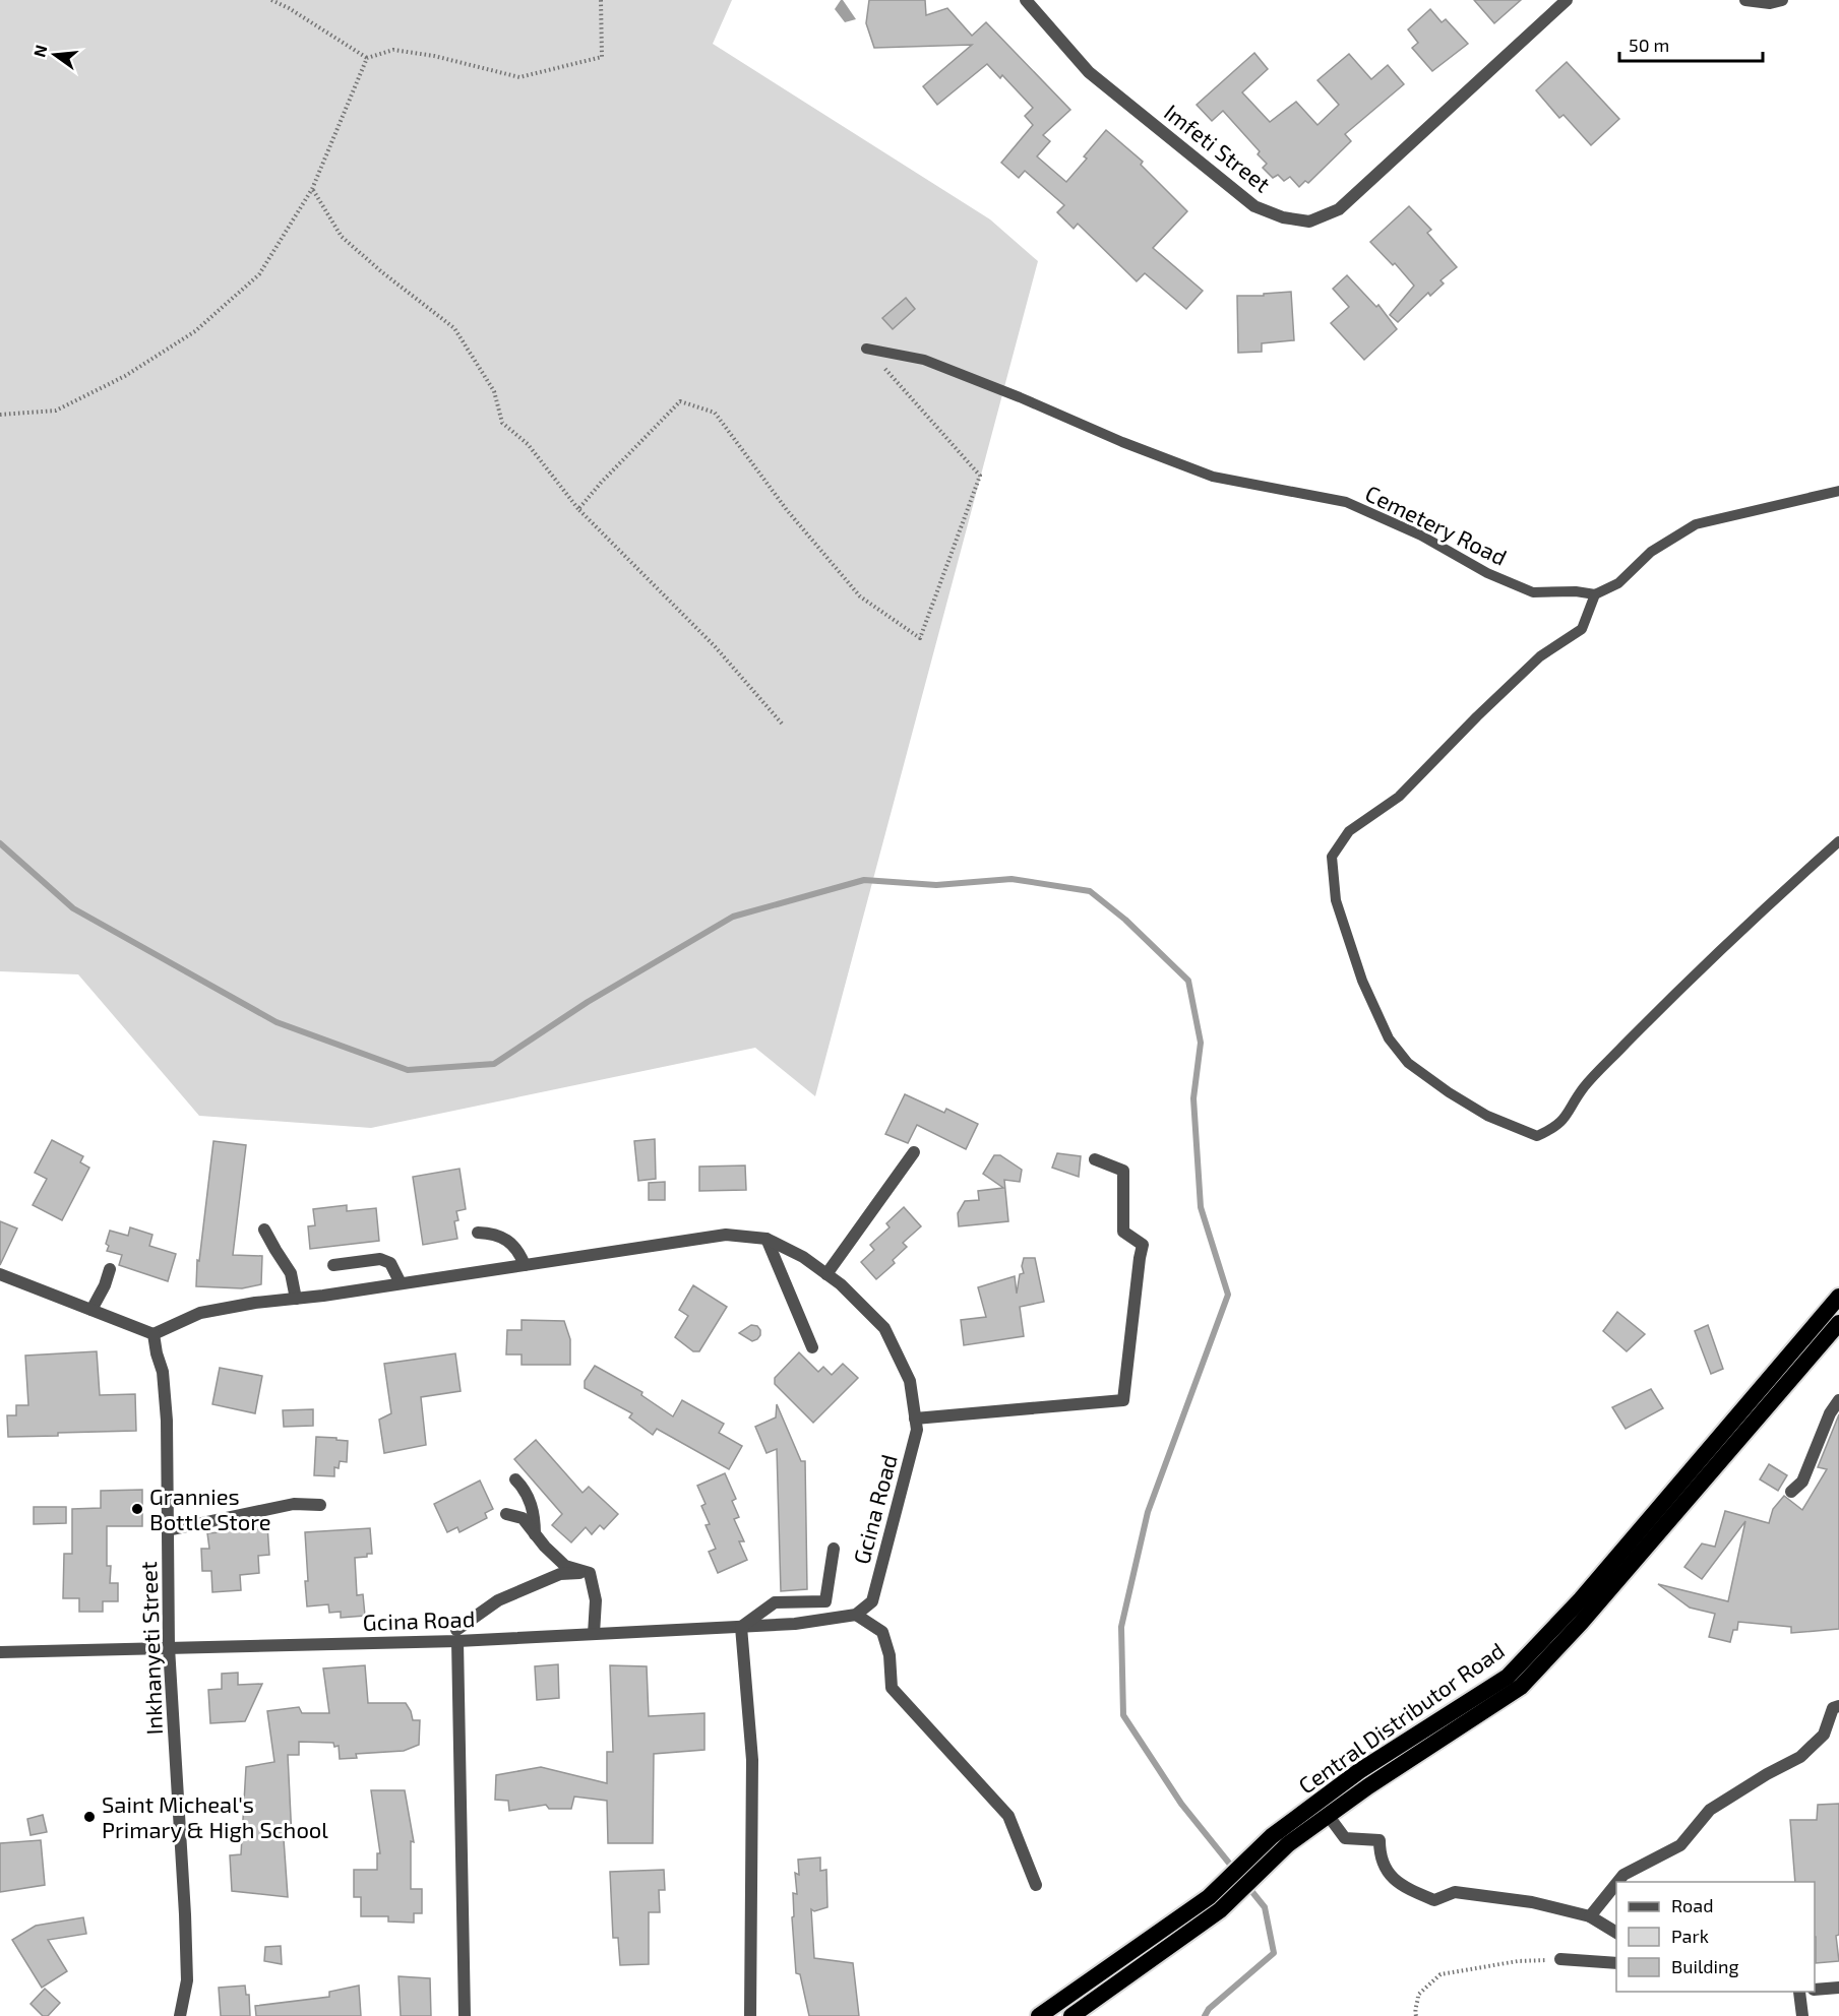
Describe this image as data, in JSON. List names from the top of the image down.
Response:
{
  "streets": {
    "highway": ["Central Distributor Road"],
    "street": ["Imfeti Street", "Gcina Road", "Inkhanyeti Street"],
    "lane": ["Cemetery Road"]
  },
  "crossings": [
    ["Gcina Road", "Inkhanyeti Street"]
  ],
  "places": ["Grannies Bottle Store", "Saint Micheal's Primary & High School"],
  "legend": ["Road", "Park", "Building"],
  "scale_bar": "50 m",
  "north": "left"
}
